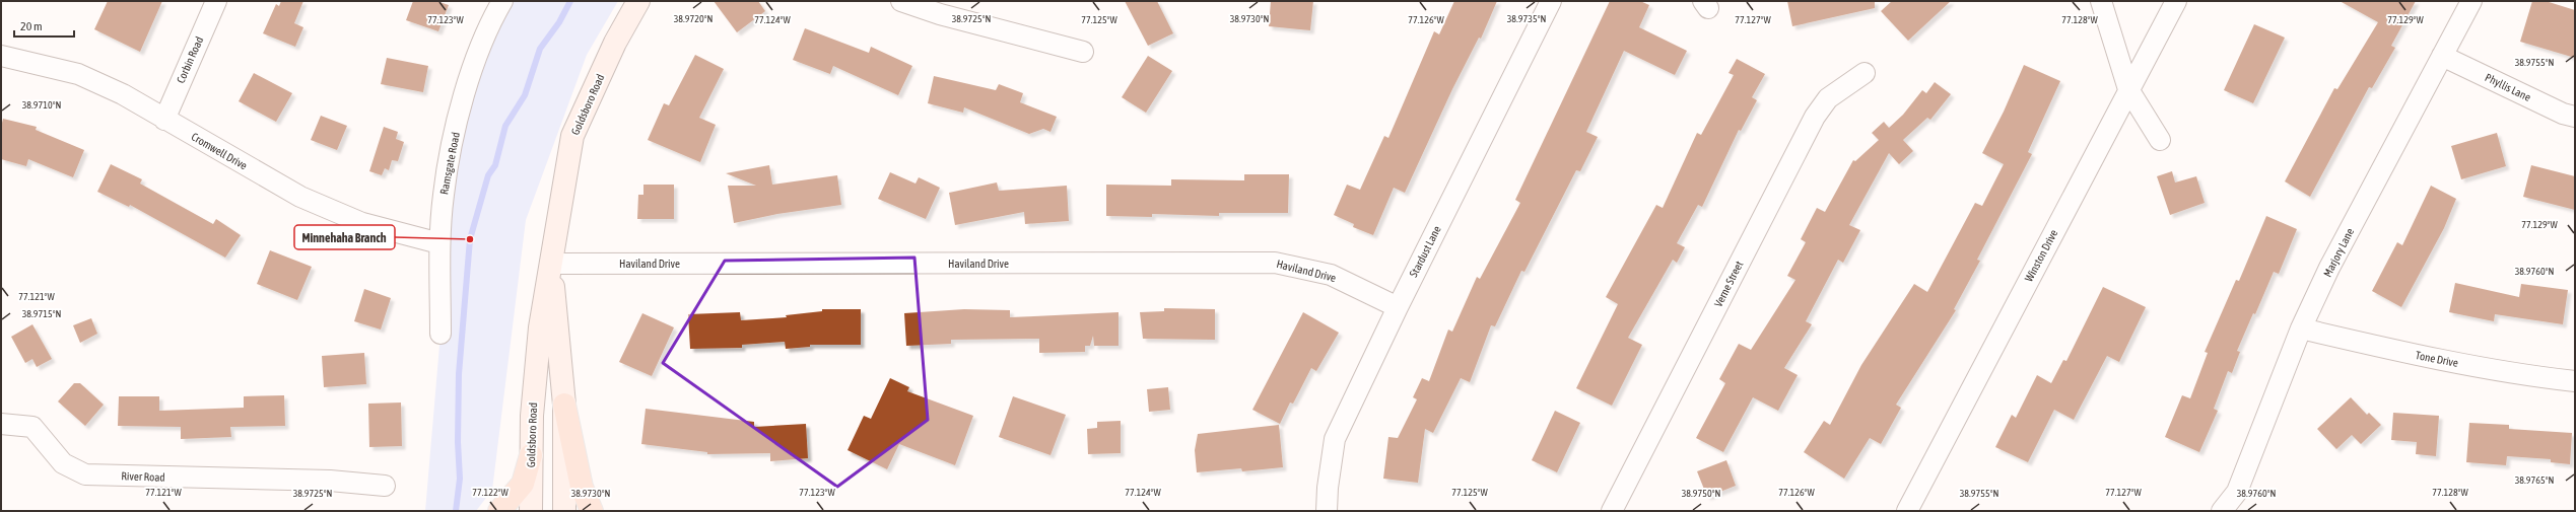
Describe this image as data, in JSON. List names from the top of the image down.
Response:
{
  "streets": {
    "main road": ["Goldsboro Road"],
    "street": [
      "Corbin Road",
      "Phyllis Lane",
      "Cromwell Drive",
      "Ramsgate Road",
      "Stardust Lane",
      "Marjory Lane",
      "Winston Drive",
      "Haviland Drive",
      "Verne Street",
      "Tone Drive",
      "River Road"
    ]
  },
  "crossings": [
    ["Corbin Road", "Cromwell Drive"],
    ["Phyllis Lane", "Marjory Lane"],
    ["Goldsboro Road", "Haviland Drive"],
    ["Cromwell Drive", "Ramsgate Road"],
    ["Stardust Lane", "Haviland Drive"],
    ["Marjory Lane", "Tone Drive"]
  ],
  "places": ["Minnehaha Branch"],
  "scale_bar": "20 m",
  "coordinates": [
    "38.9720°N",
    "38.9725°N",
    "38.9730°N",
    "38.9735°N",
    "77.123°W",
    "77.124°W",
    "77.125°W",
    "77.126°W",
    "77.127°W",
    "77.129°W",
    "77.128°W",
    "38.9755°N",
    "38.9710°N",
    "38.9760°N",
    "77.121°W",
    "38.9715°N",
    "38.9765°N",
    "77.122°W",
    "38.9750°N"
  ]
}
